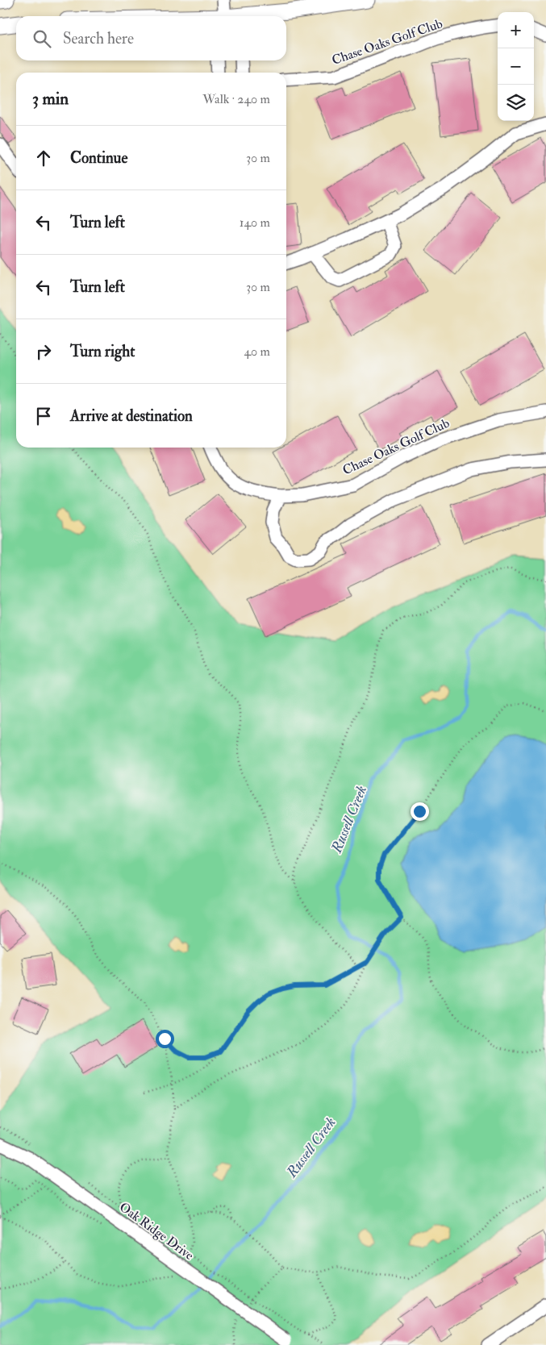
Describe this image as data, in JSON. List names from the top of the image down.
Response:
{
  "streets": {
    "street": ["Chase Oaks Golf Club", "Oak Ridge Drive"]
  },
  "water": ["Russell Creek"],
  "page": {
    "map_buttons": ["+", "−"],
    "search": "Search here",
    "heading": ["3 min", "Walk · 240 m"],
    "list": [
      ["Continue", "30 m"],
      ["Turn left", "140 m"],
      ["Turn left", "30 m"],
      ["Turn right", "40 m"],
      "Arrive at destination"
    ]
  }
}
